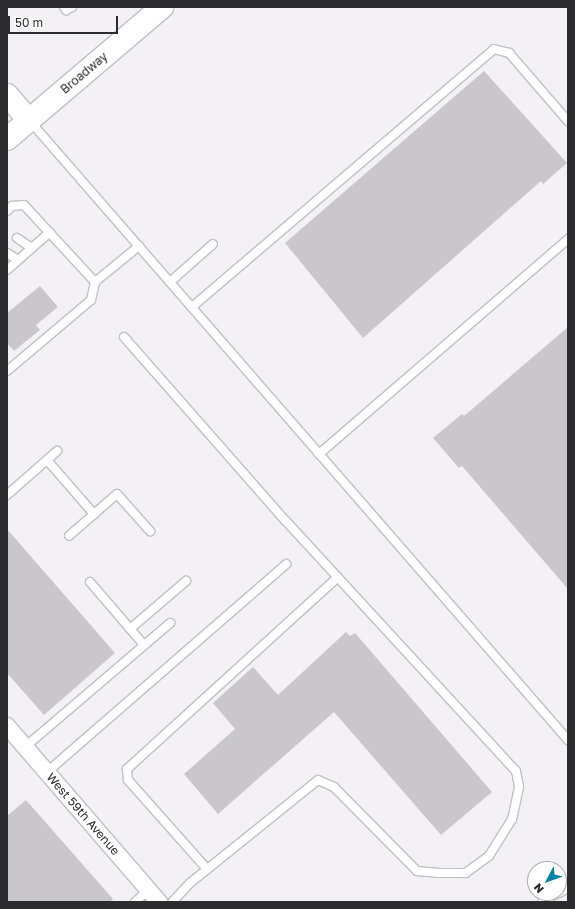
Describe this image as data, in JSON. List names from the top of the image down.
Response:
{
  "streets": {
    "street": ["Broadway", "West 59th Avenue"]
  },
  "scale_bar": "50 m",
  "north": "bottom left"
}
